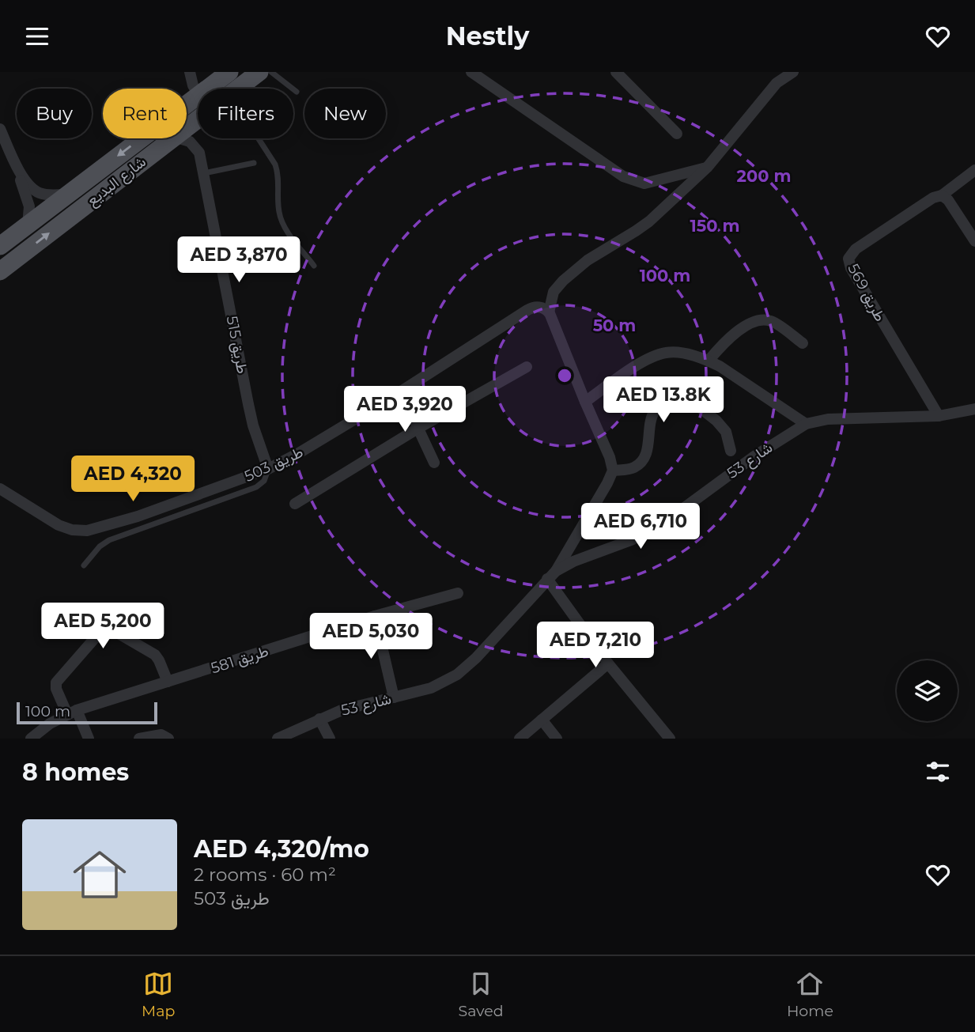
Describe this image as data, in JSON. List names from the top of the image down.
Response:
{
  "streets": {
    "main road": ["شارع البديع"],
    "street": [
      "طريق 569",
      "طريق 515",
      "شارع 53",
      "طريق 503",
      "طريق 581"
    ]
  },
  "crossings": [
    ["طريق 569", "شارع 53"],
    ["طريق 515", "طريق 503"]
  ],
  "scale_bar": "100 m",
  "page": {
    "header": "Nestly",
    "chip": [
      "Buy",
      "Rent",
      "Filters",
      "New"
    ],
    "price": [
      "AED 3,870",
      "AED 13.8K",
      "AED 3,920",
      "AED 4,320",
      "AED 6,710",
      "AED 5,200",
      "AED 5,030",
      "AED 7,210"
    ],
    "scale": "100 m",
    "heading": "8 homes",
    "list": [
      {
        "name": "AED 4,320/mo",
        "note": "2 rooms · 60 m² · طريق 503"
      }
    ],
    "tabs": ["Map", "Saved", "Home"]
  },
  "rings": [
    "200 m",
    "150 m",
    "100 m",
    "50 m"
  ]
}
